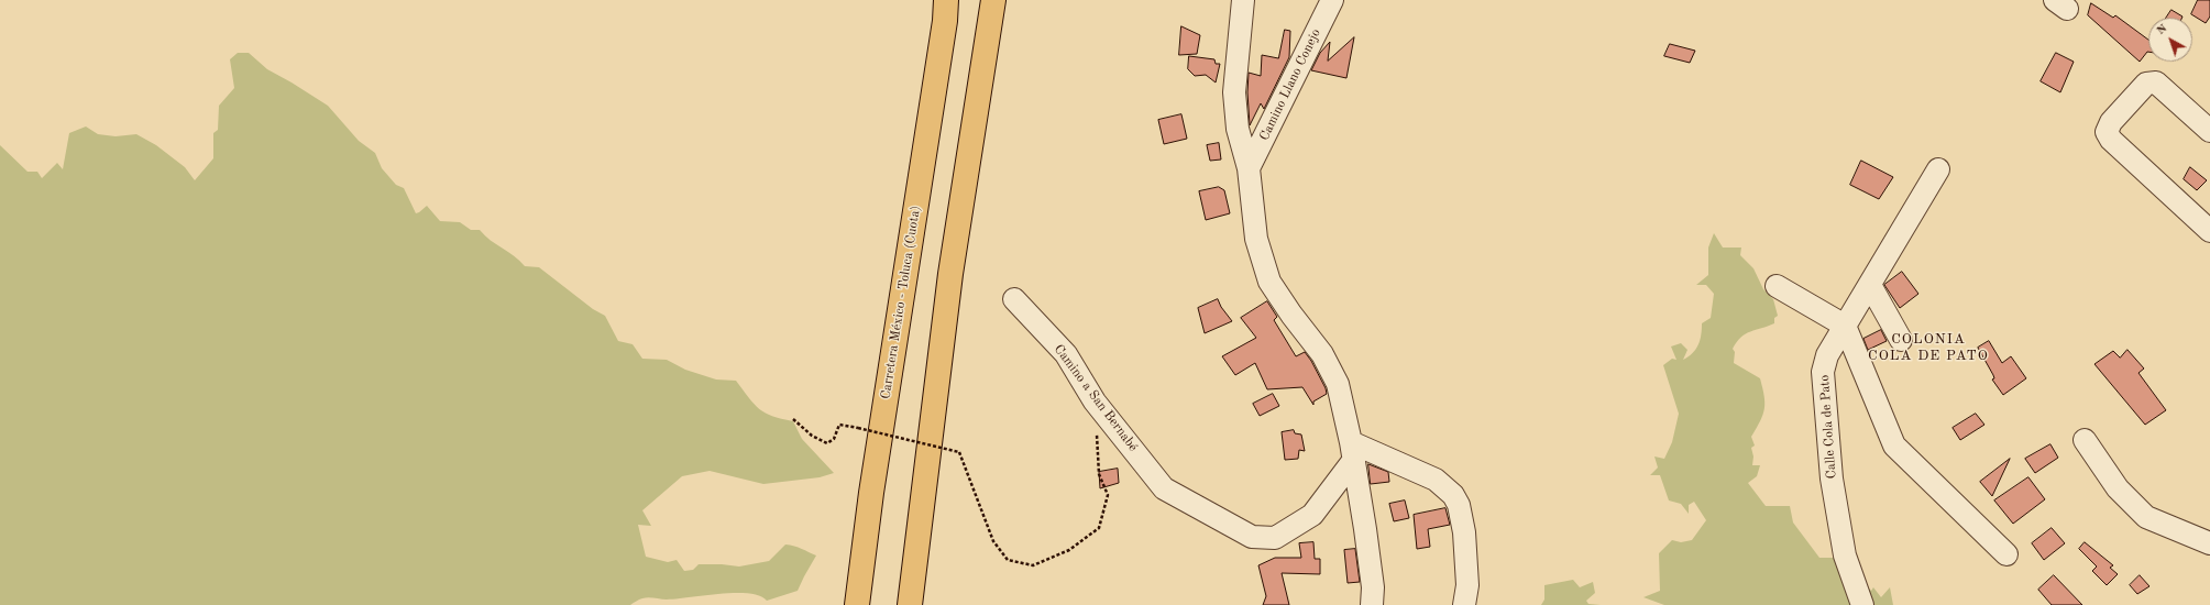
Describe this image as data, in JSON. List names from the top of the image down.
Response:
{
  "streets": {
    "highway": ["Carretera México - Toluca (Cuota)"],
    "street": ["Camino Llano Conejo", "Camino a San Bernabé", "Calle Cola de Pato"]
  },
  "districts": ["COLONIA COLA DE PATO"],
  "north": "top left"
}
